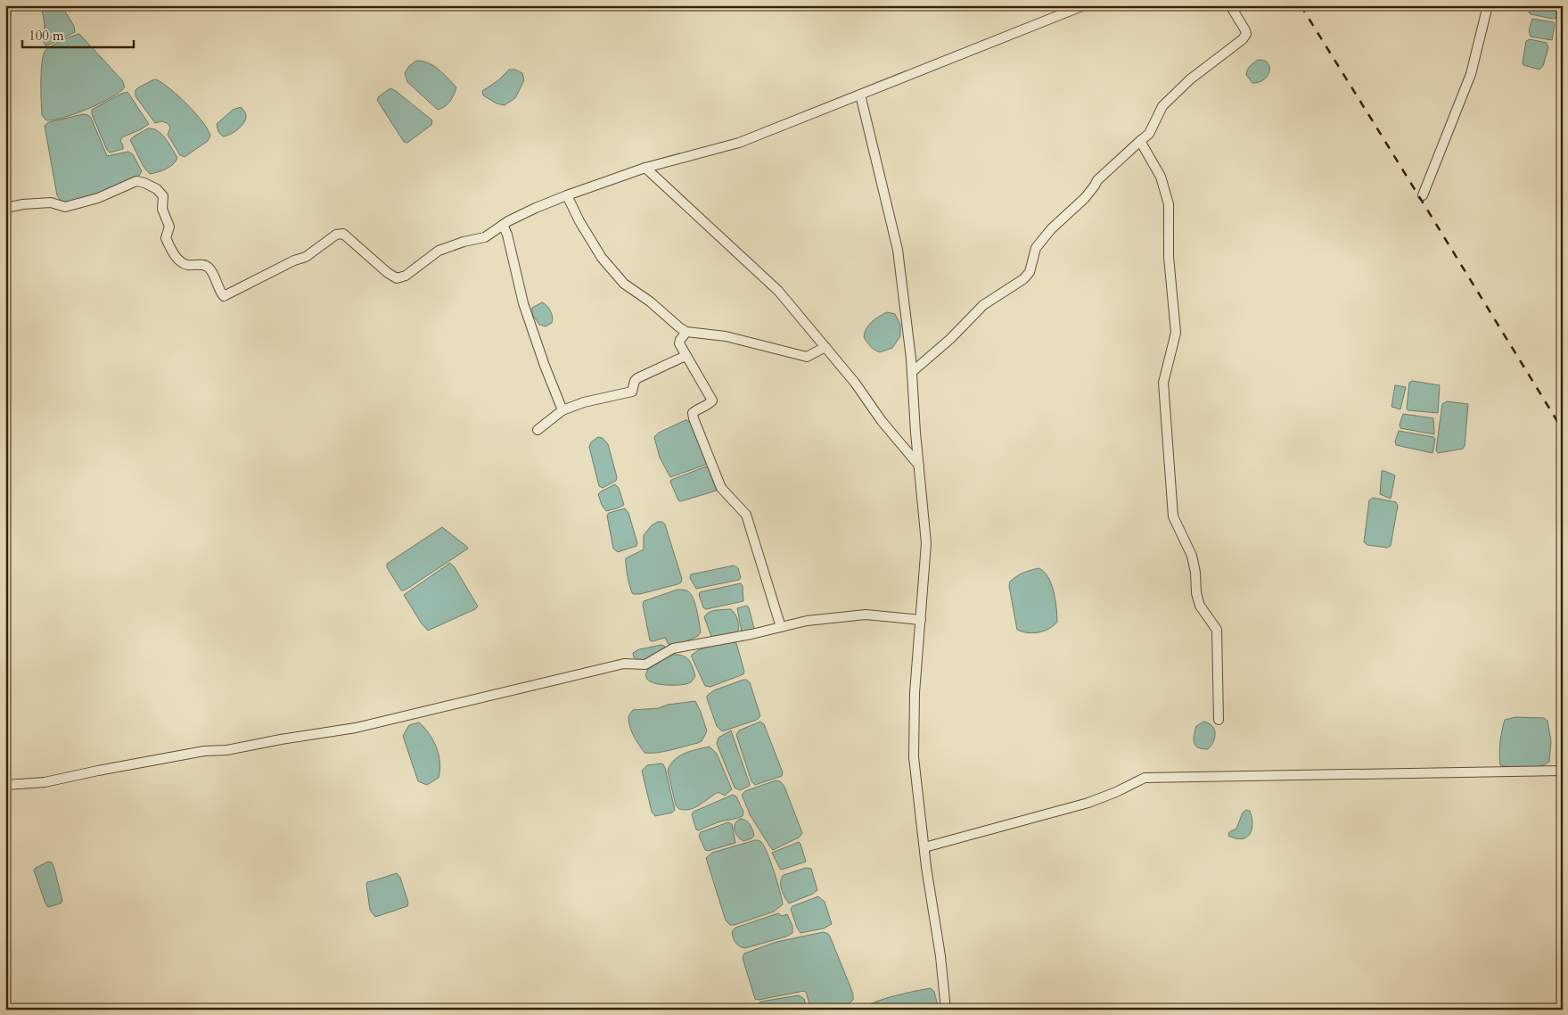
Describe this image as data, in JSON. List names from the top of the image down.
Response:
{
  "scale_bar": "100 m"
}
